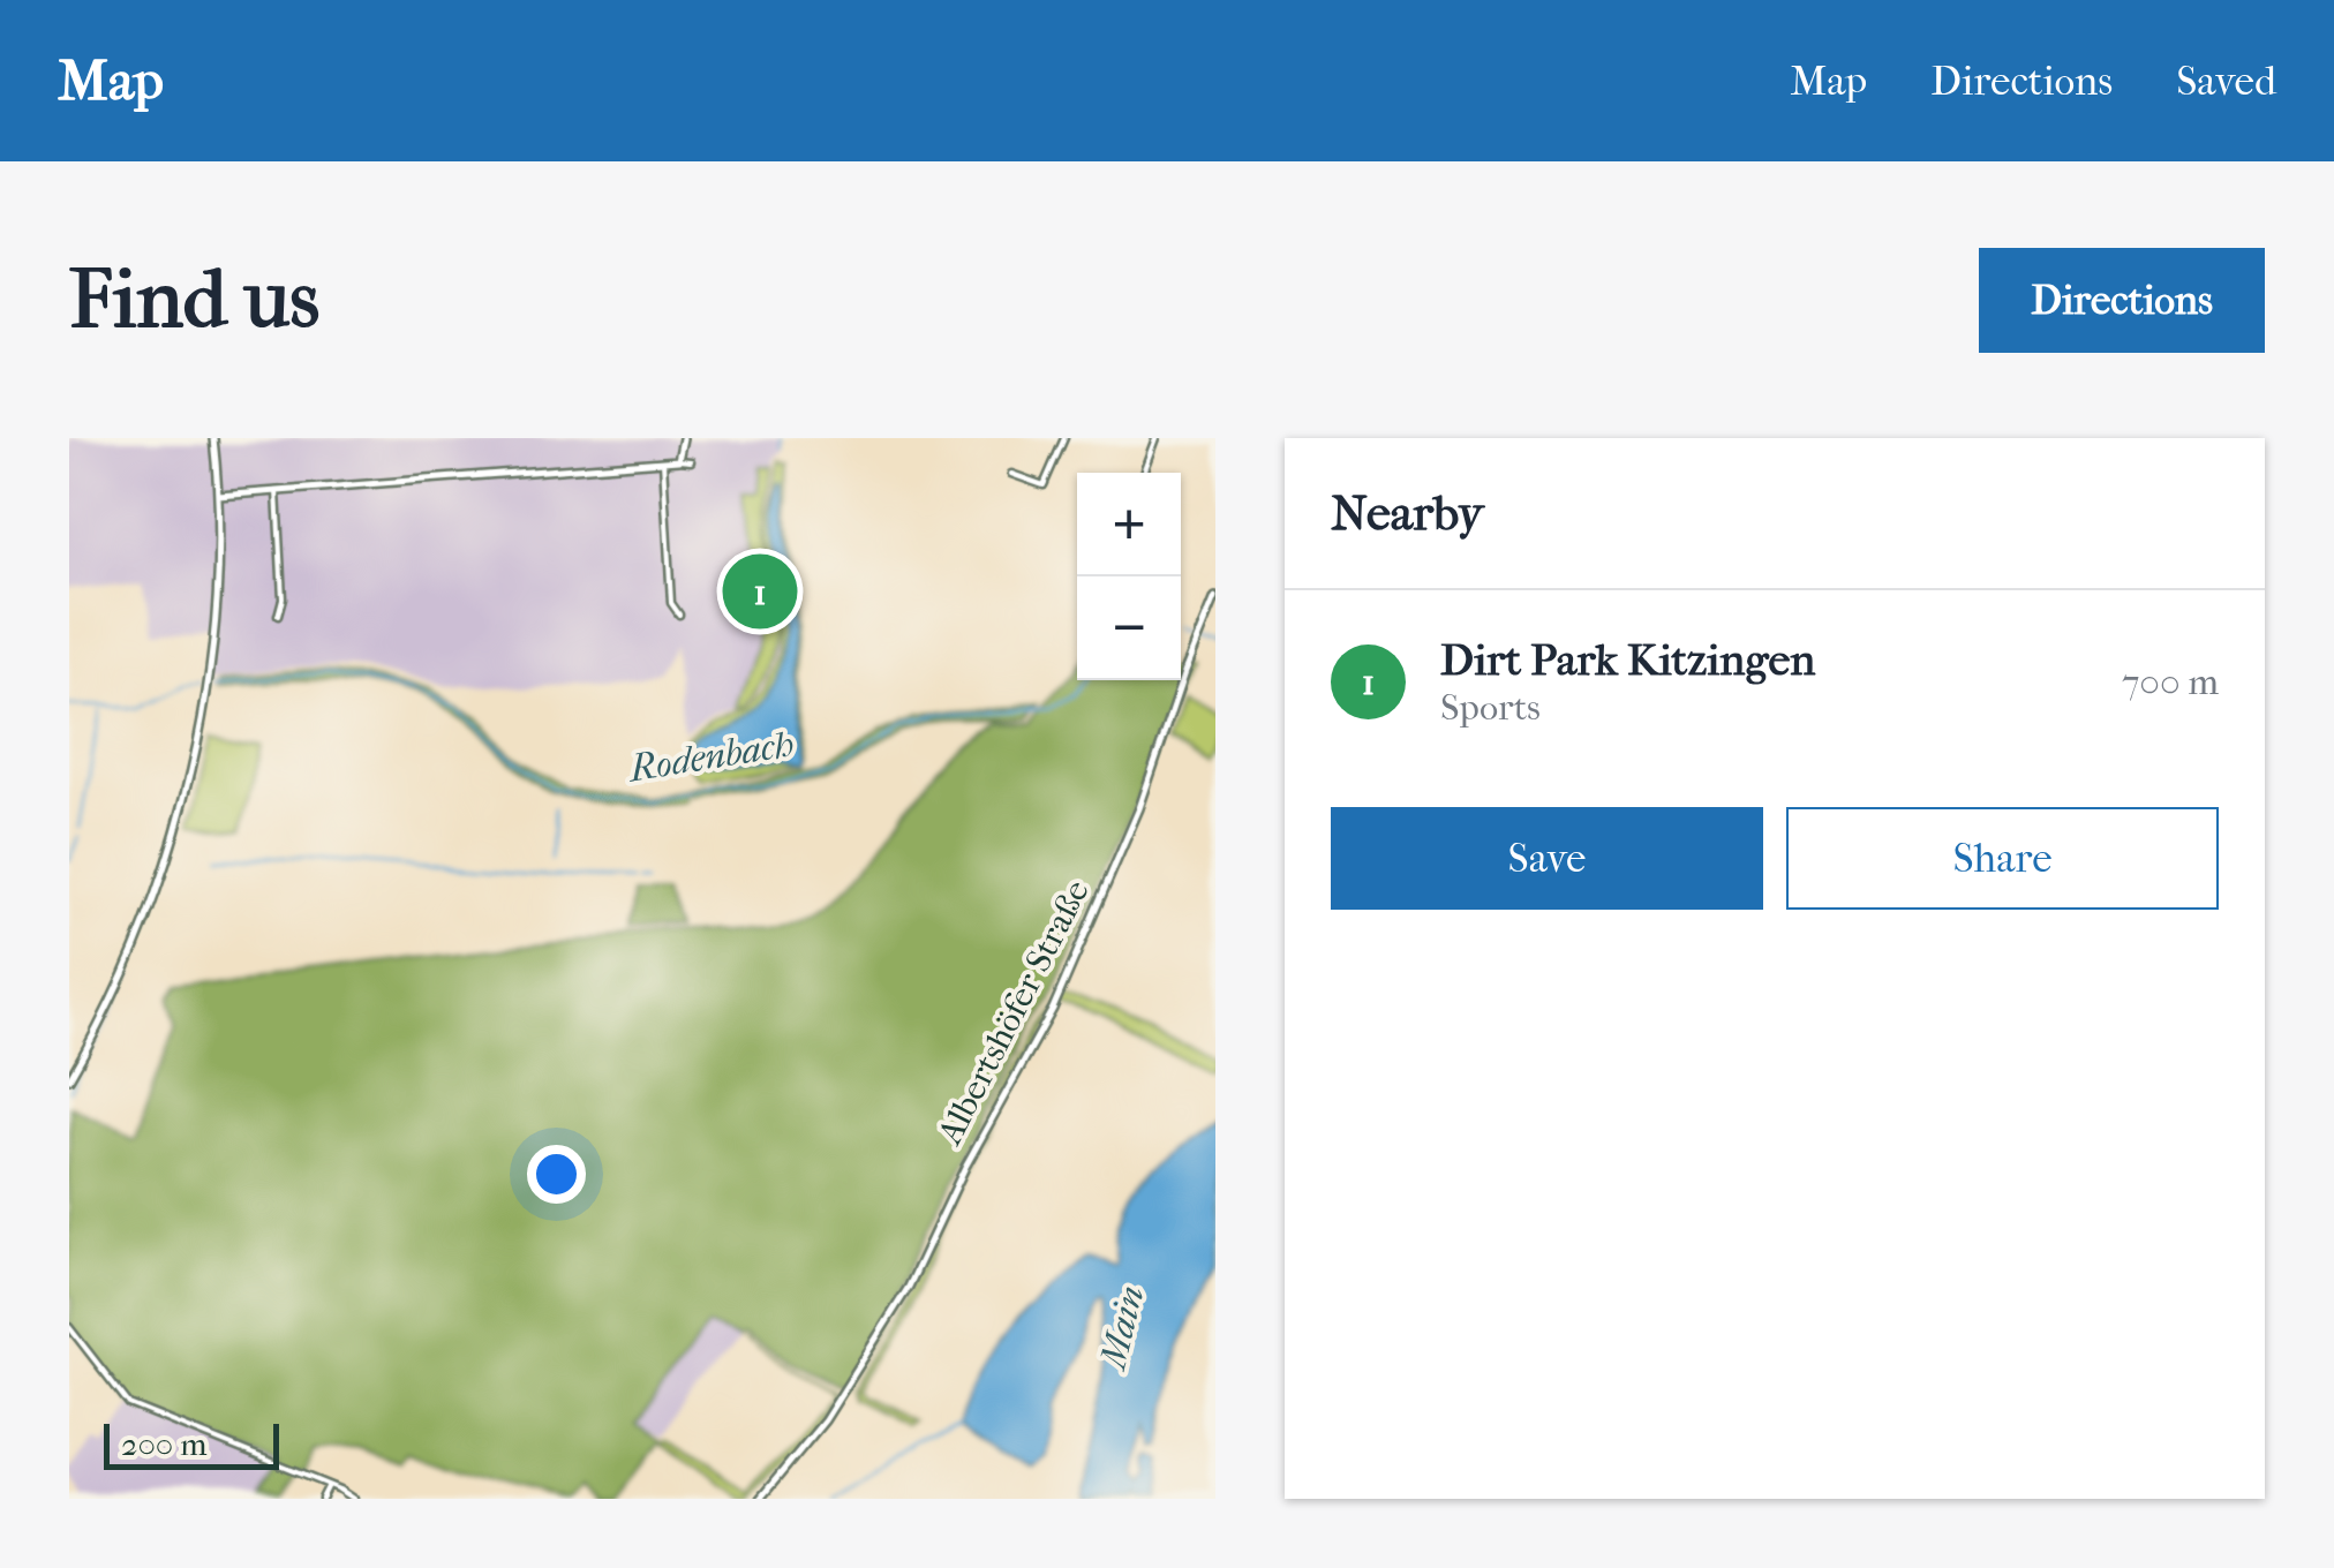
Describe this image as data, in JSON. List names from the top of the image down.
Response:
{
  "streets": {
    "street": ["Albertshöfer Straße"]
  },
  "water": ["Rodenbach", "Main"],
  "scale_bar": "200 m",
  "page": {
    "header": "Map",
    "nav": ["Map", "Directions", "Saved"],
    "buttons": [
      "Directions",
      ["Save", "Share"]
    ],
    "title": "Find us",
    "heading": "Nearby",
    "map_buttons": ["+", "−"],
    "pins": "1",
    "list": [
      {
        "mark": "1",
        "name": "Dirt Park Kitzingen",
        "note": "Sports",
        "value": "700 m"
      }
    ],
    "scale": "200 m"
  }
}
